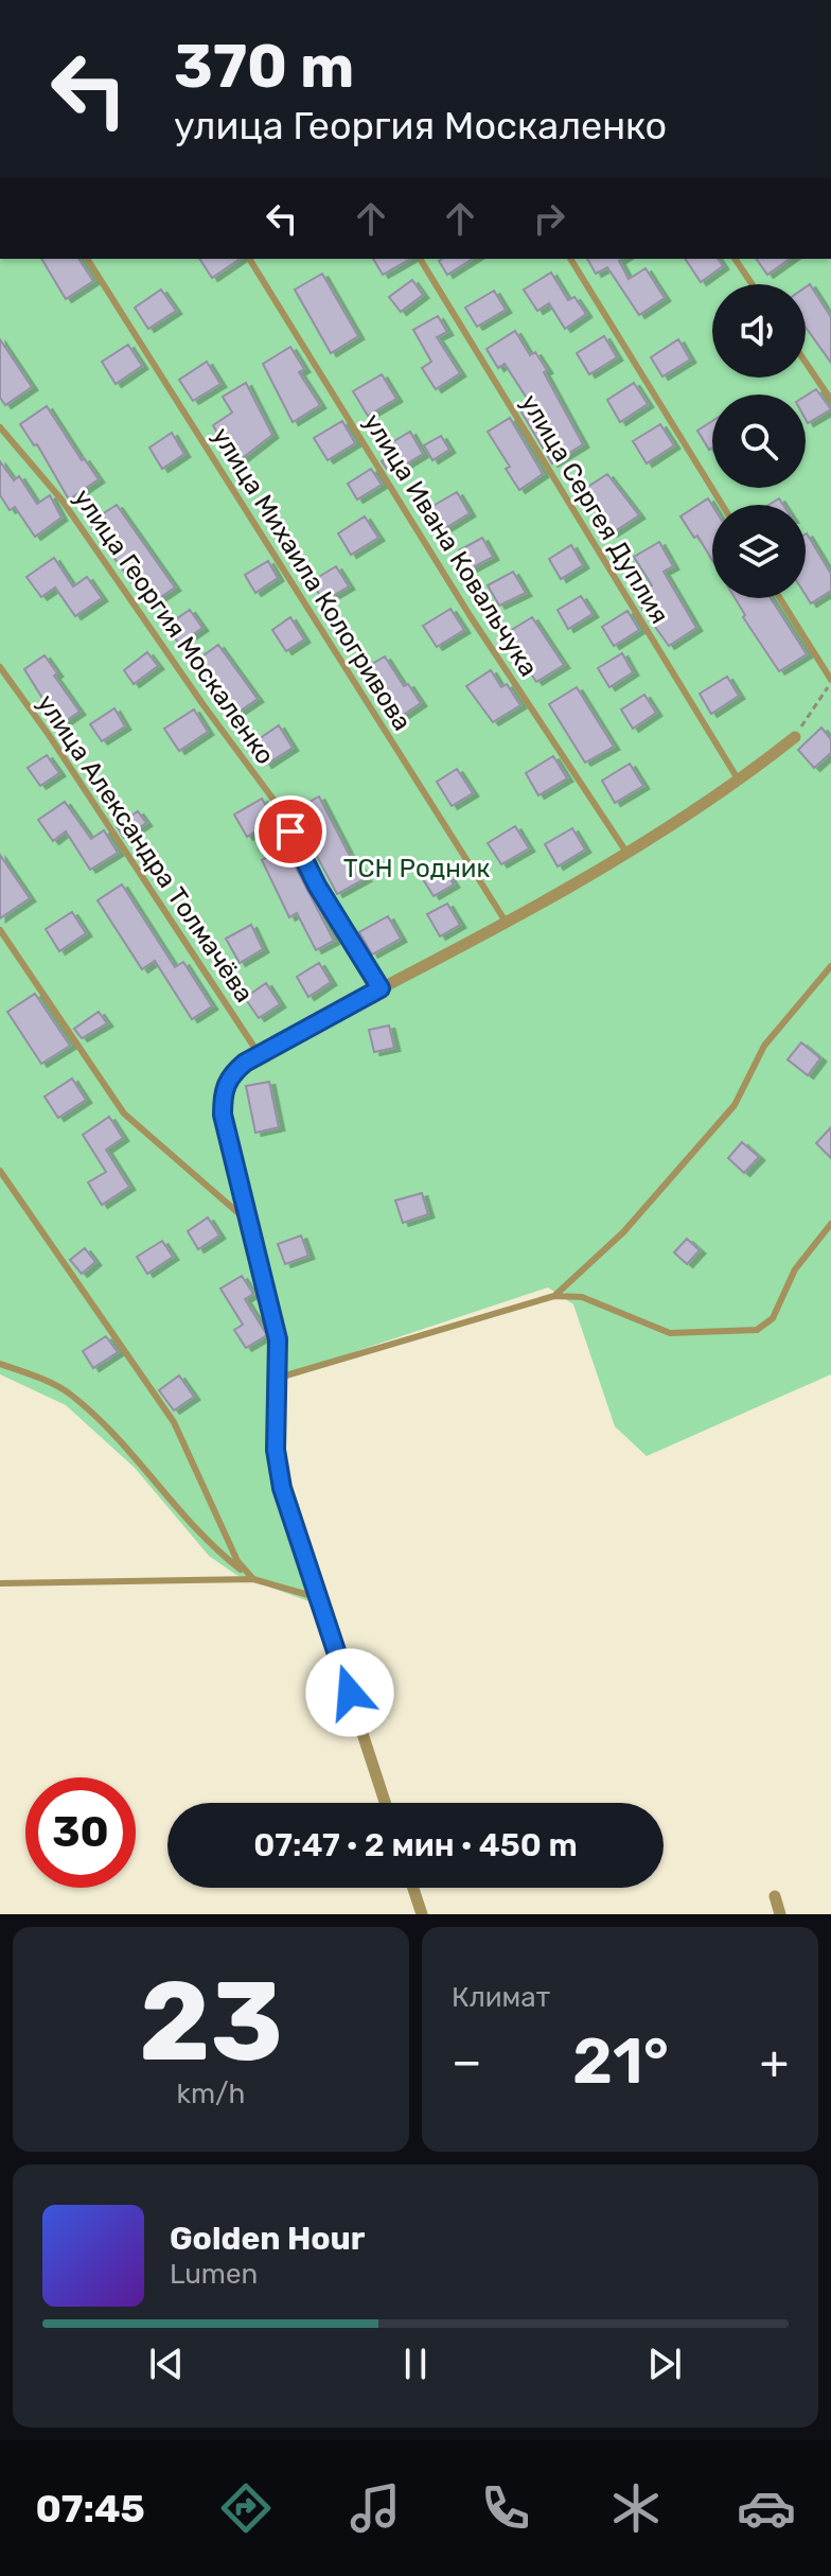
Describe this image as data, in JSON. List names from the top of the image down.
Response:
{
  "streets": {
    "lane": [
      "улица Сергея Дуплия",
      "улица Ивана Ковальчука",
      "улица Михаила Кологривова",
      "улица Георгия Москаленко",
      "улица Александра Толмачёва"
    ]
  },
  "parks": ["ТСН Родник"],
  "page": {
    "turn": ["370 m", "улица Георгия Москаленко"],
    "limit": "30",
    "trip": "07:47 · 2 мин · 450 m",
    "tile": [
      ["23", "km/h"],
      "Климат"
    ],
    "heat": ["−", "21°", "+"],
    "song": ["Golden Hour", "Lumen"],
    "tabs": "07:45"
  }
}
